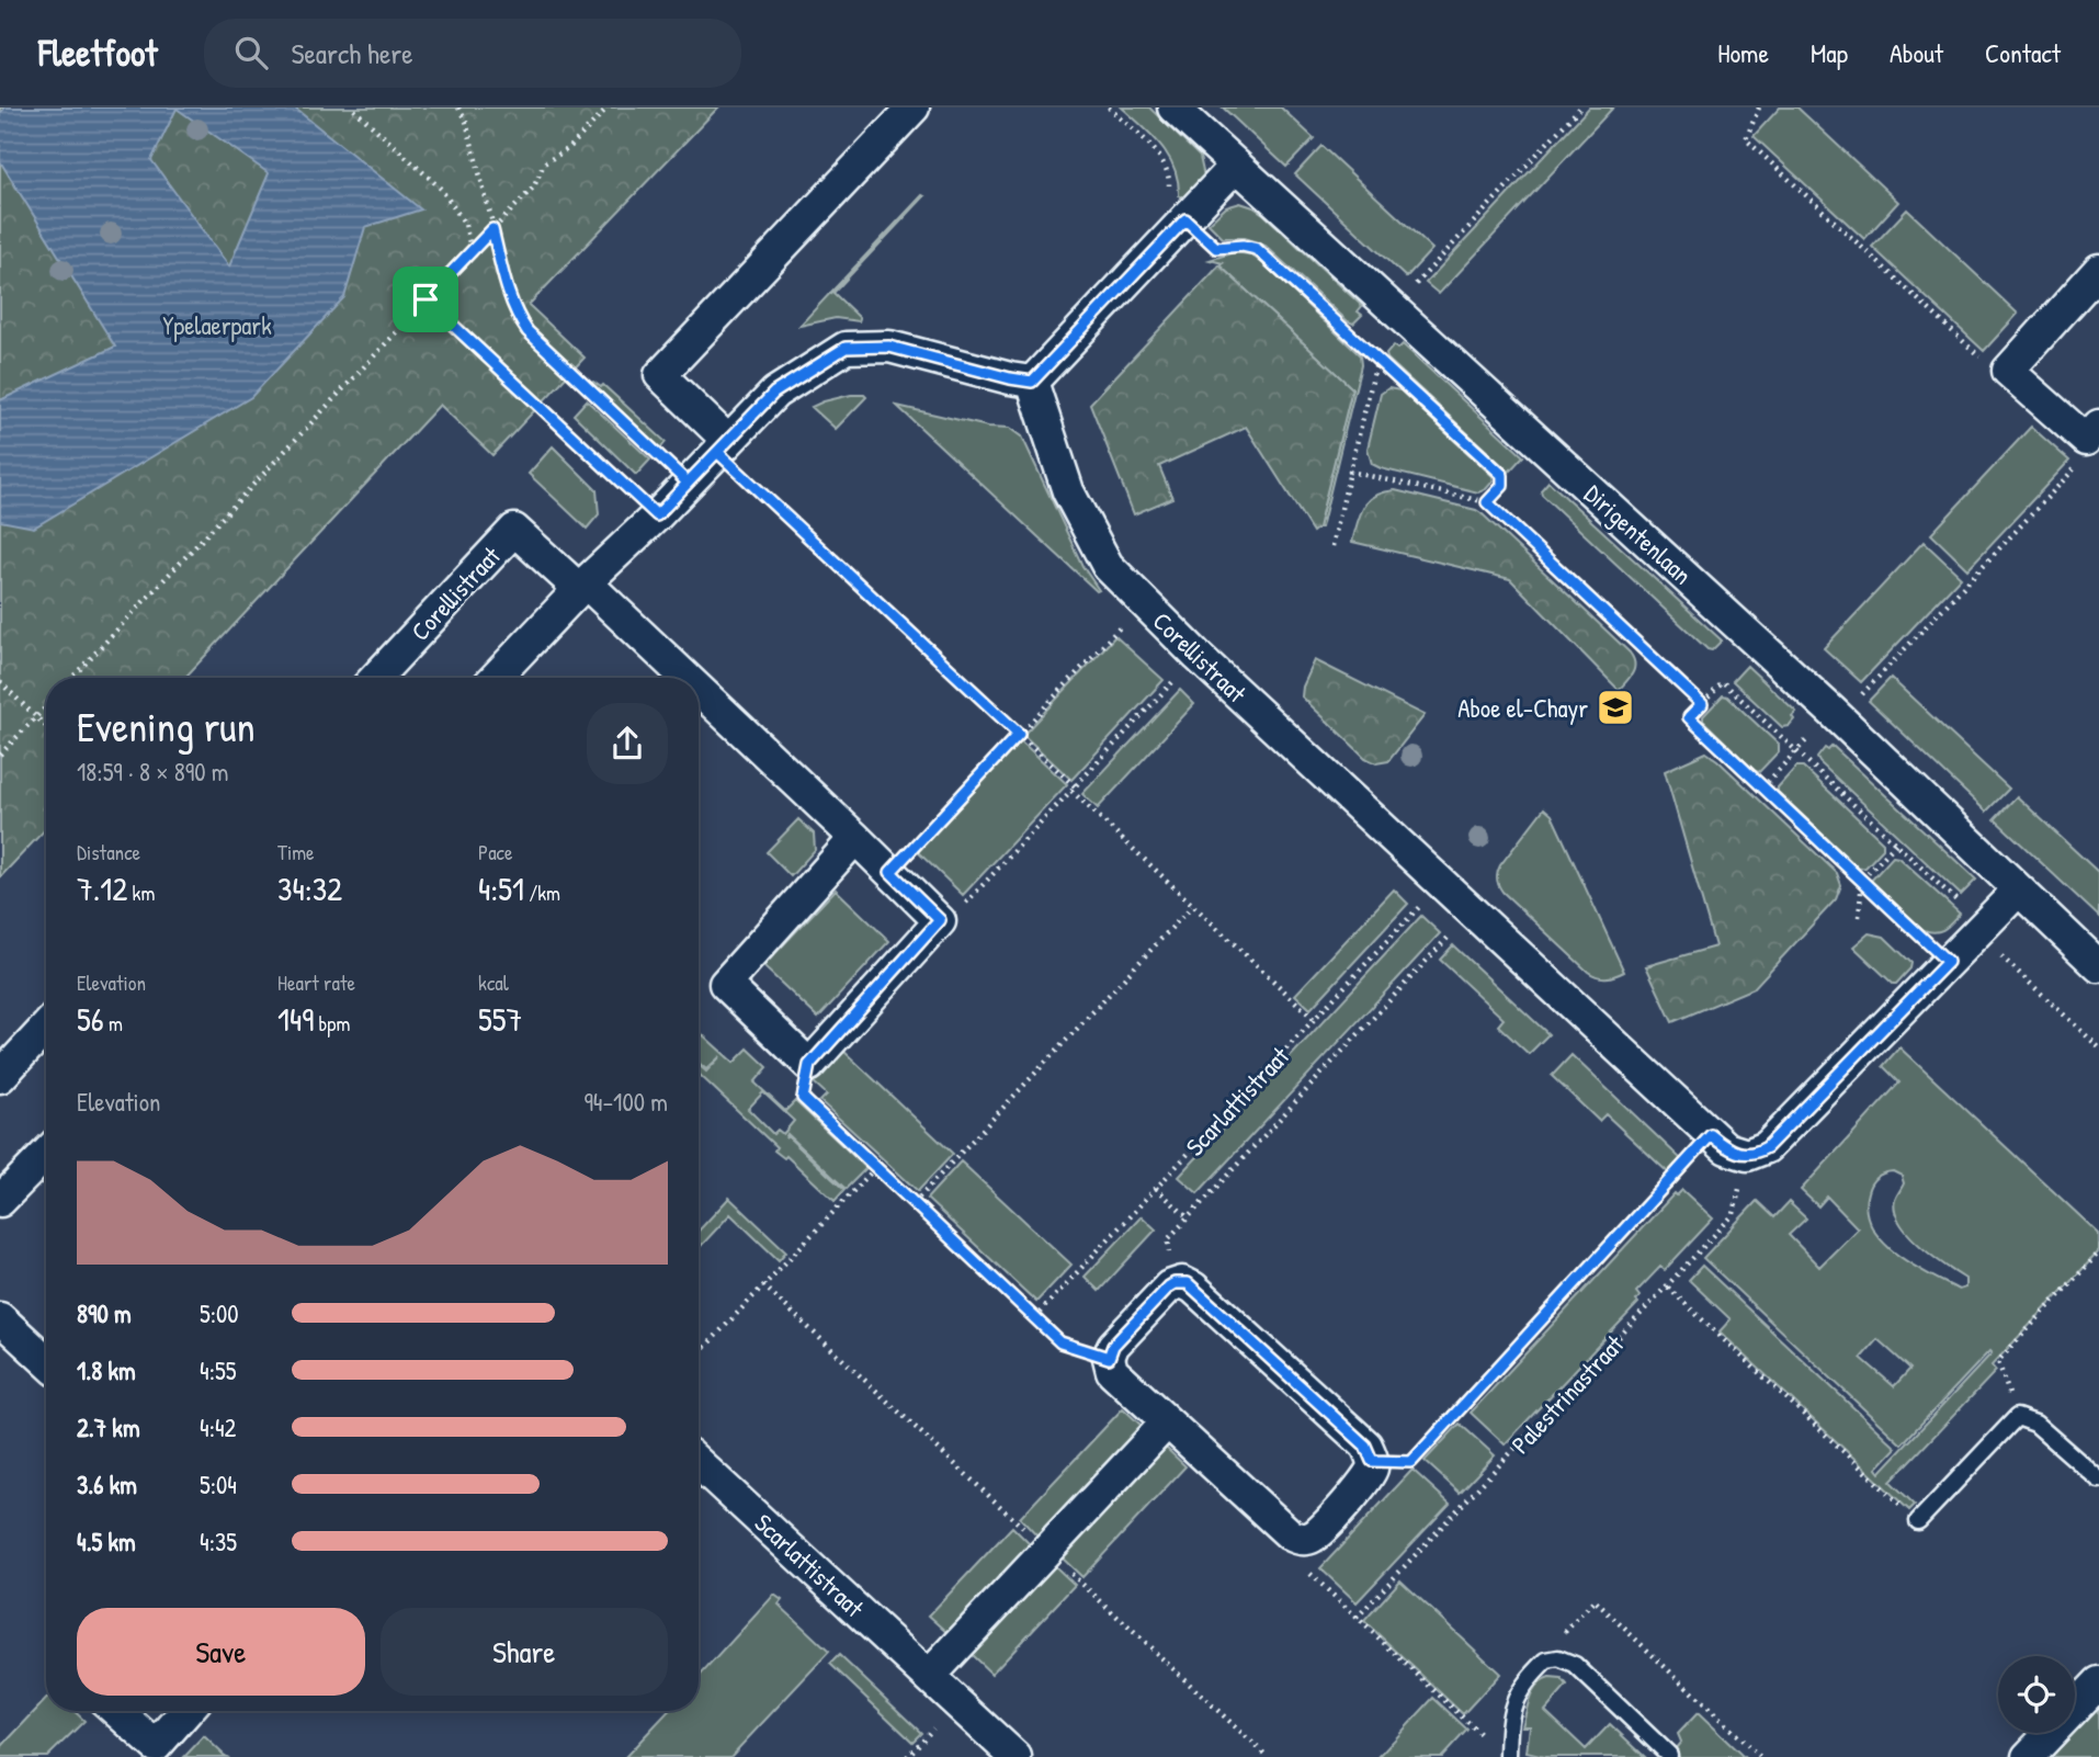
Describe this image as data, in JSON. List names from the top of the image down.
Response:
{
  "streets": {
    "street": ["Dirigentenlaan", "Corellistraat", "Scarlattistraat"],
    "path": ["Palestrinastraat"]
  },
  "crossings": [
    ["Corellistraat", "Scarlattistraat"]
  ],
  "parks": ["Ypelaerpark"],
  "places": {
    "school or university": ["Aboe el-Chayr"]
  },
  "page": {
    "header": "Fleetfoot",
    "search": "Search here",
    "nav": [
      "Home",
      "Map",
      "About",
      "Contact"
    ],
    "heading": ["Evening run", "18:59 · 8 × 890 m"],
    "stats": [
      ["Distance", "7.12 km"],
      ["Time", "34:32"],
      ["Pace", "4:51 /km"],
      ["Elevation", "56 m"],
      ["Heart rate", "149 bpm"],
      ["kcal", "557"]
    ],
    "chart": ["Elevation", "94–100 m"],
    "list": [
      {
        "name": "890 m",
        "note": "5:00"
      },
      {
        "name": "1.8 km",
        "note": "4:55"
      },
      {
        "name": "2.7 km",
        "note": "4:42"
      },
      {
        "name": "3.6 km",
        "note": "5:04"
      },
      {
        "name": "4.5 km",
        "note": "4:35"
      }
    ],
    "buttons": ["Save", "Share"]
  }
}
